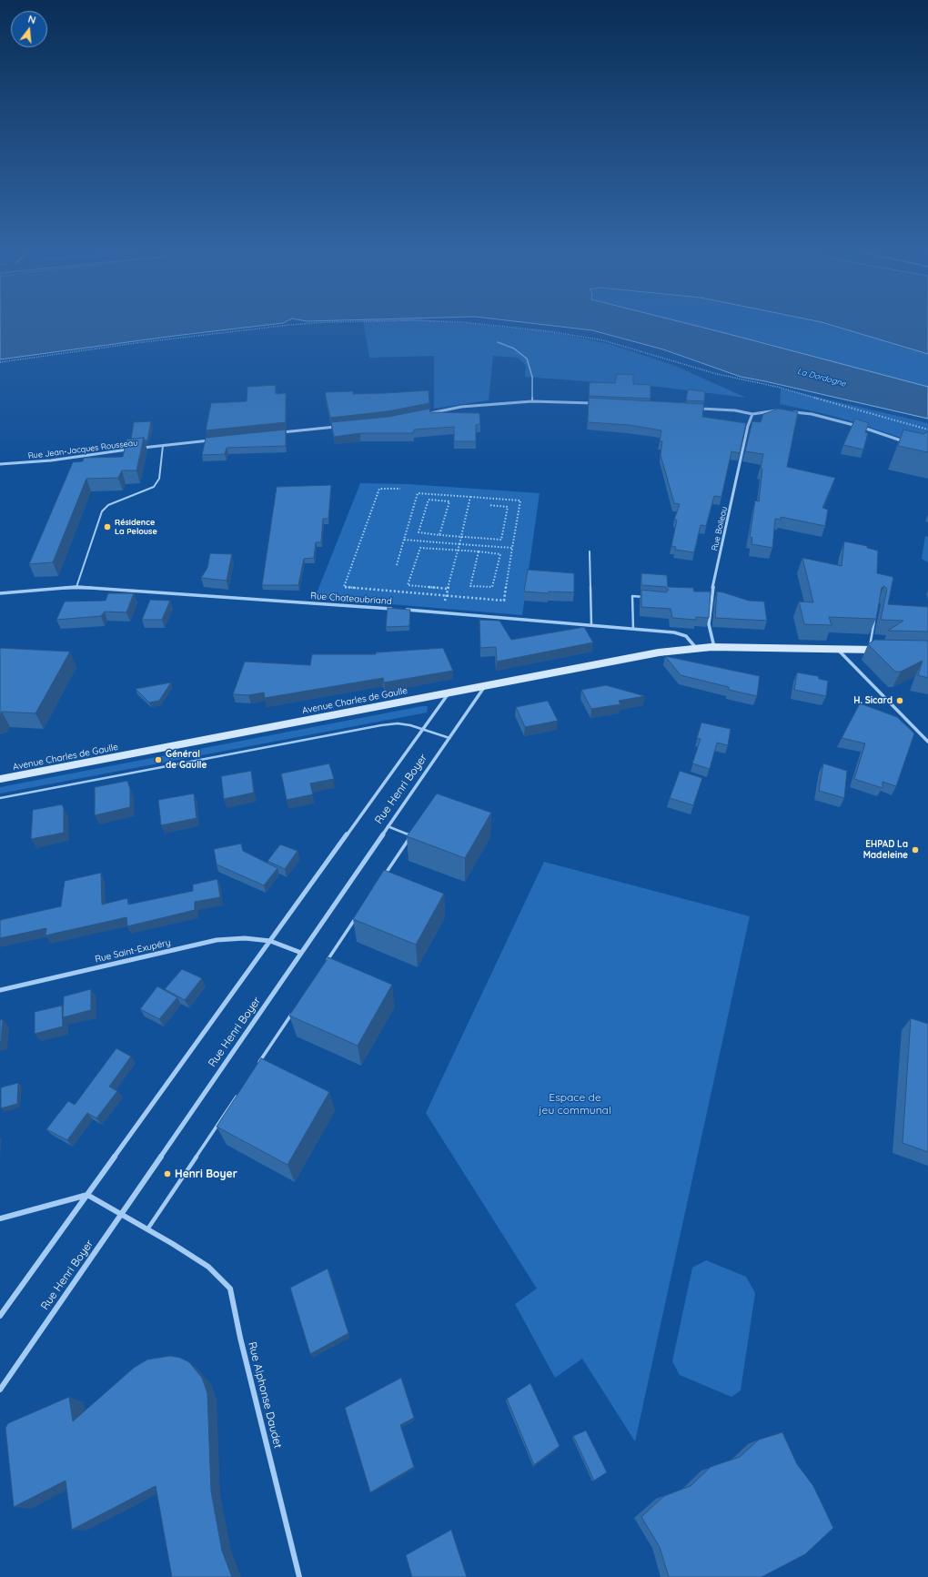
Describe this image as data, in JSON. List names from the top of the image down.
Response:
{
  "streets": {
    "main road": ["Avenue Charles de Gaulle"],
    "street": [
      "Rue Jean-Jacques Rousseau",
      "Rue Boileau",
      "Rue Chateaubriand",
      "Rue Henri Boyer",
      "Rue Saint-Exupéry",
      "Rue Alphonse Daudet"
    ]
  },
  "crossings": [
    ["Rue Boileau", "Avenue Charles de Gaulle"],
    ["Rue Chateaubriand", "Avenue Charles de Gaulle"],
    ["Avenue Charles de Gaulle", "Rue Henri Boyer"],
    ["Rue Henri Boyer", "Rue Saint-Exupéry"],
    ["Rue Henri Boyer", "Rue Alphonse Daudet"]
  ],
  "water": ["La Dordogne"],
  "parks": ["Espace de jeu communal"],
  "places": [
    "Résidence La Pelouse",
    "H. Sicard",
    "Général de Gaulle",
    "EHPAD La Madeleine",
    "Henri Boyer"
  ],
  "north": "top"
}
